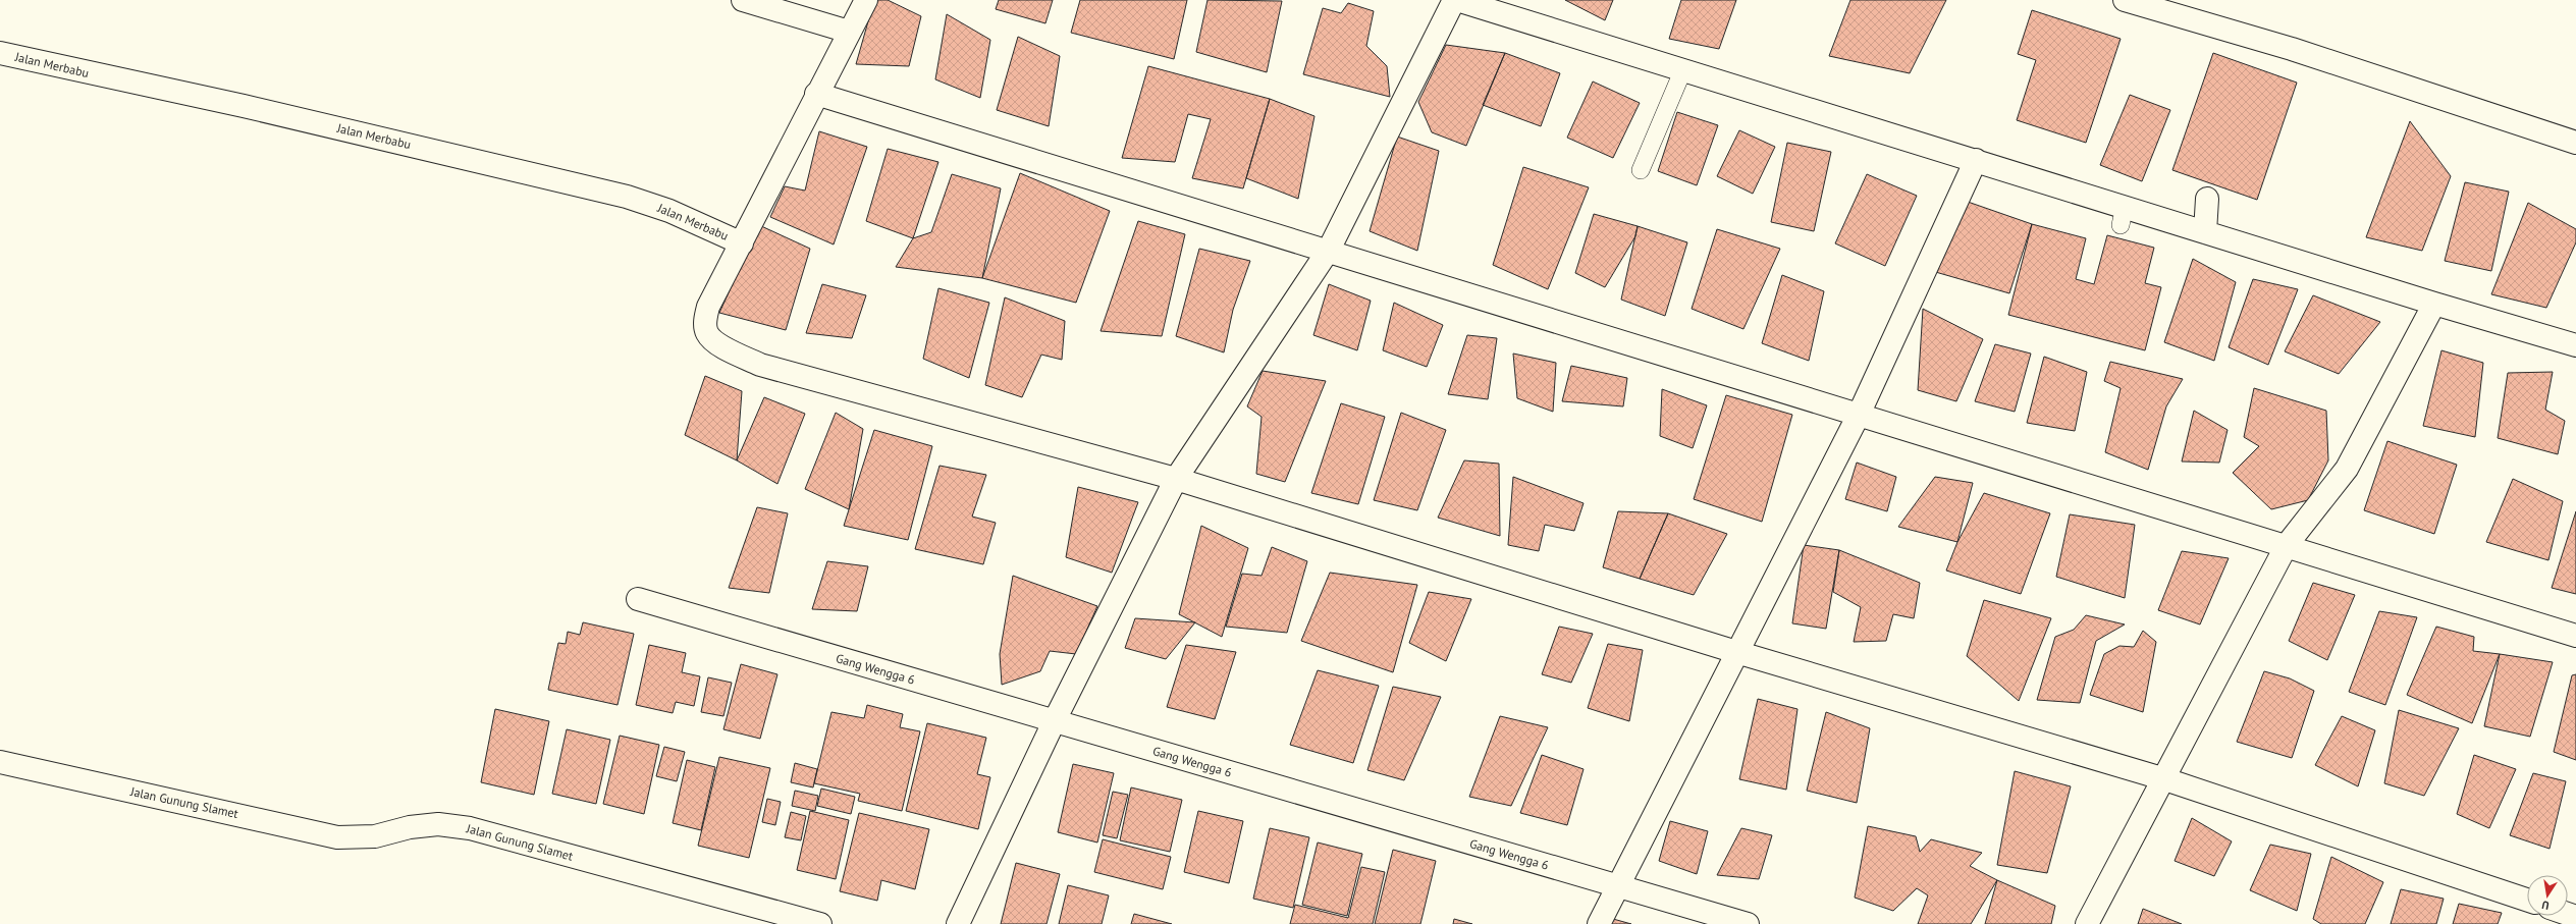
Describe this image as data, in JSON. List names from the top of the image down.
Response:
{
  "streets": {
    "street": ["Jalan Merbabu", "Gang Wengga 6", "Jalan Gunung Slamet"]
  },
  "north": "bottom"
}
